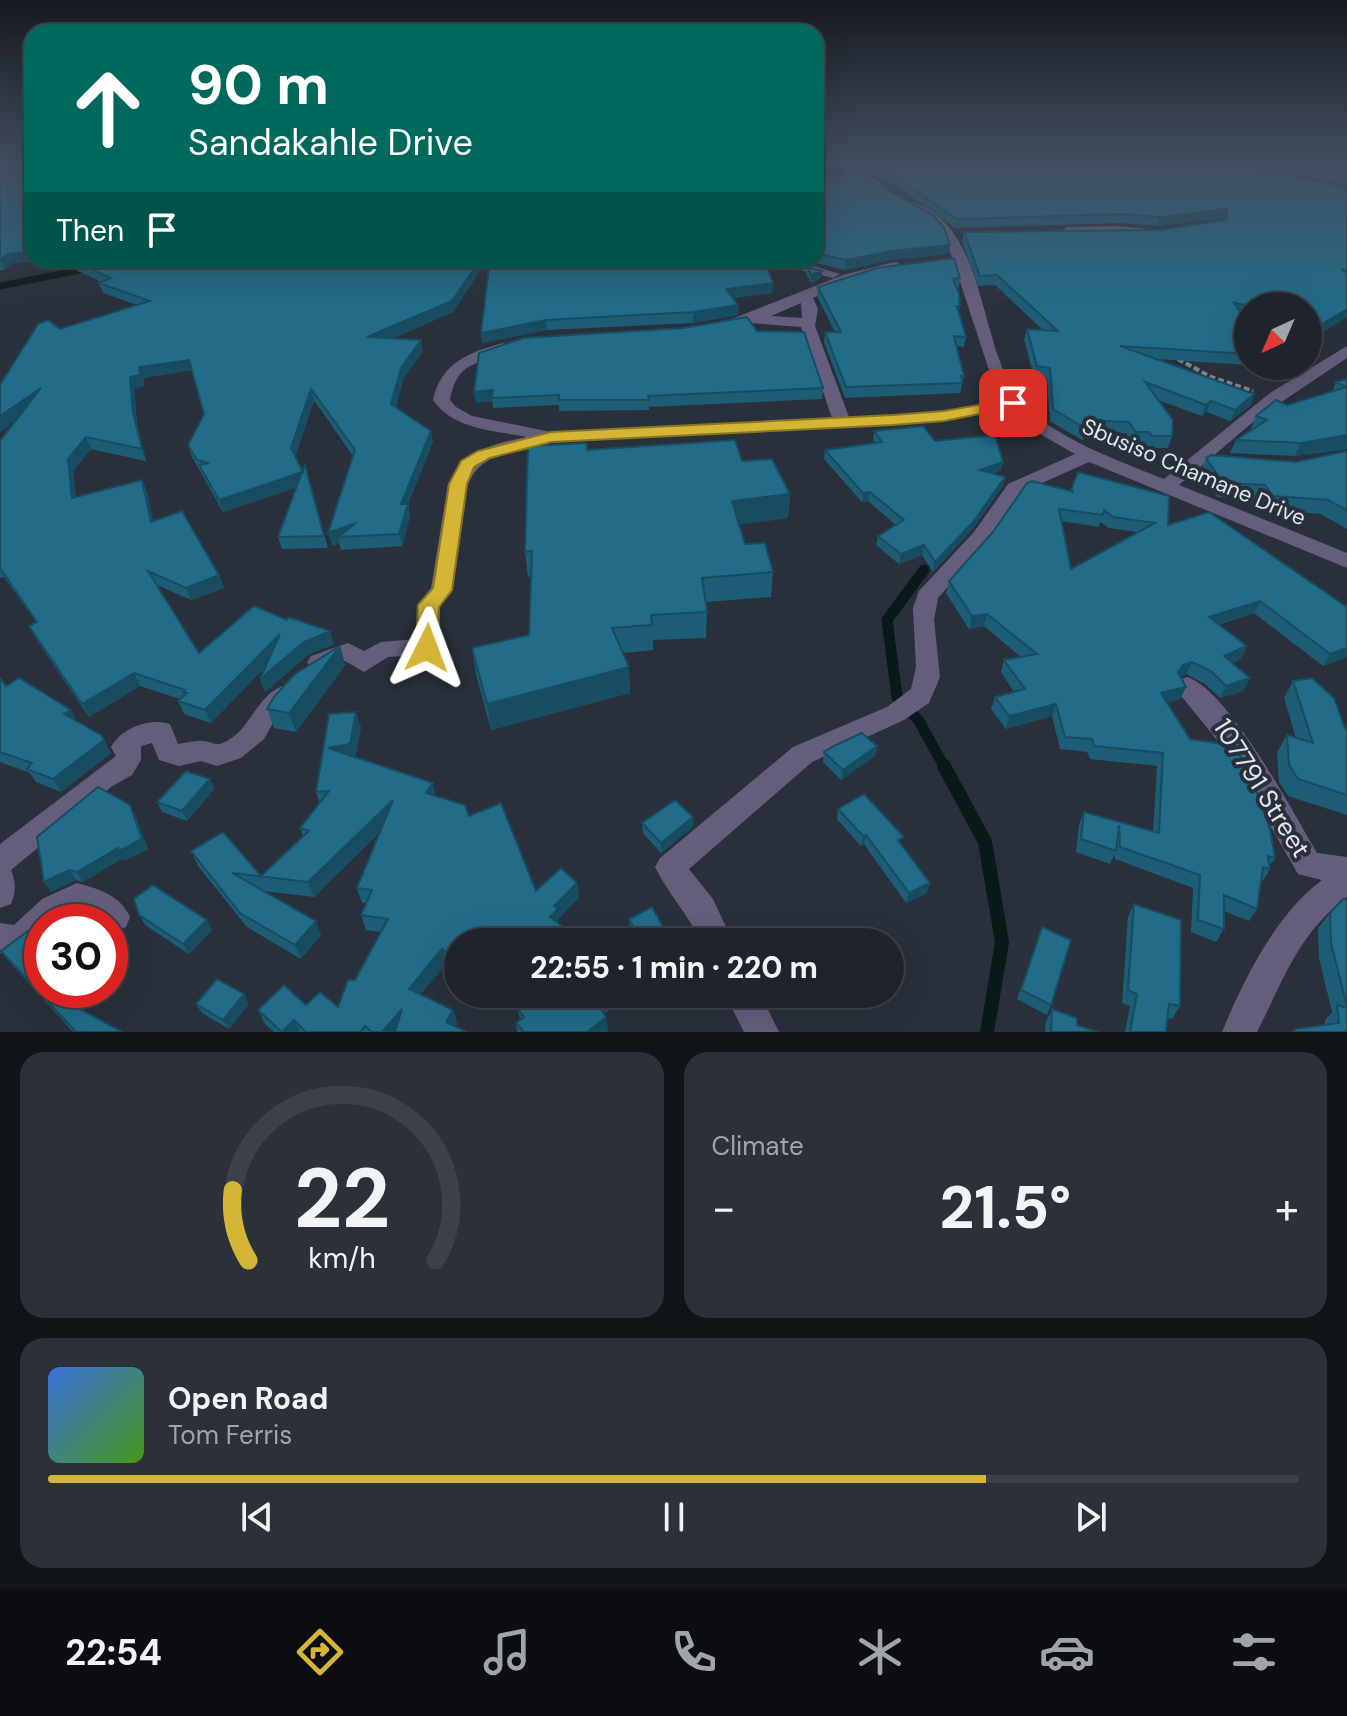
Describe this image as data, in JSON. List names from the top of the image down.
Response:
{
  "streets": {
    "street": ["Sbusiso Chamane Drive", "107791 Street"]
  },
  "north": "bottom left",
  "page": {
    "turn": ["90 m", "Sandakahle Drive"],
    "then": "Then",
    "limit": "30",
    "trip": "22:55 · 1 min · 220 m",
    "tile": "Climate",
    "heat": ["−", "21.5°", "+"],
    "song": ["Open Road", "Tom Ferris"],
    "tabs": "22:54",
    "gauge": ["22", "km/h"]
  }
}
